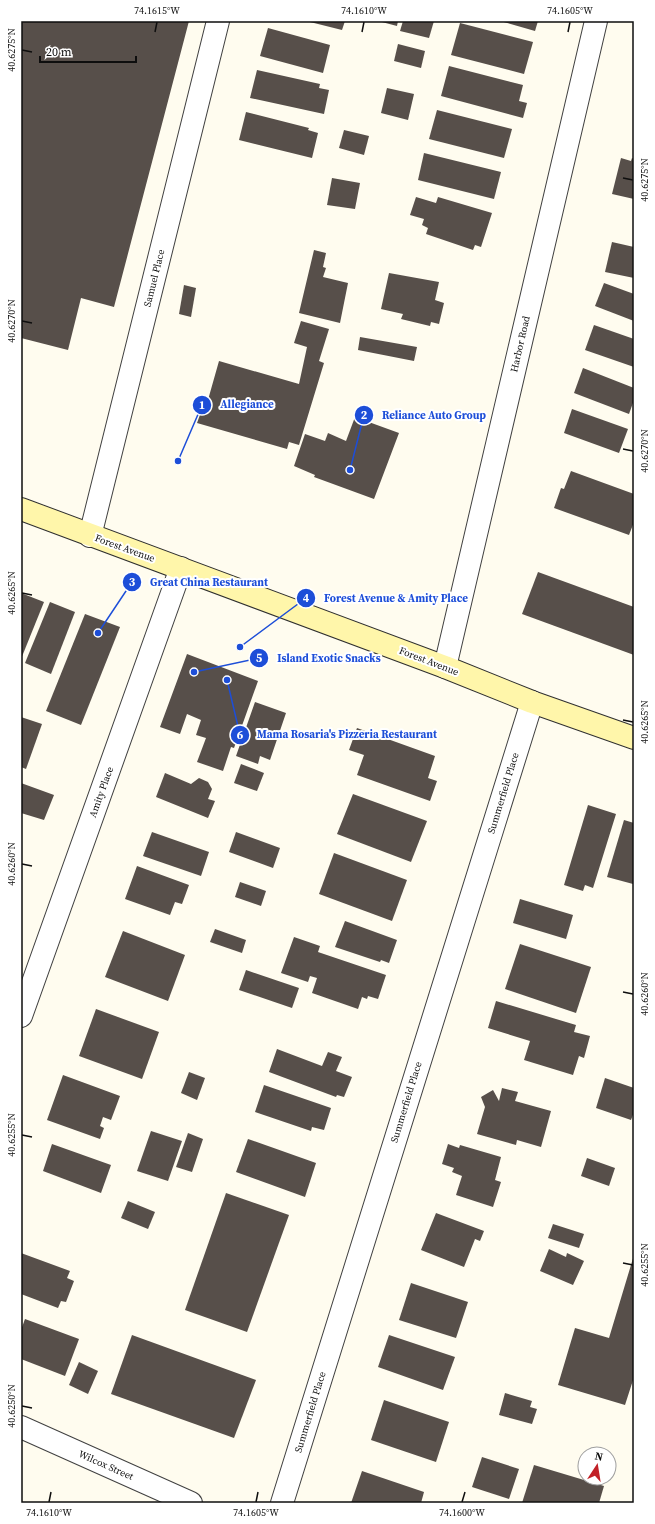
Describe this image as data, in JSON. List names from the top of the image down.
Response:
{
  "streets": {
    "main road": ["Forest Avenue"],
    "street": [
      "Samuel Place",
      "Harbor Road",
      "Amity Place",
      "Summerfield Place",
      "Wilcox Street"
    ]
  },
  "crossings": [
    ["Samuel Place", "Forest Avenue"],
    ["Harbor Road", "Forest Avenue"],
    ["Forest Avenue", "Amity Place"],
    ["Forest Avenue", "Summerfield Place"]
  ],
  "places": [
    "Allegiance",
    "Reliance Auto Group",
    "Great China Restaurant",
    "Forest Avenue & Amity Place",
    "Island Exotic Snacks",
    "Mama Rosaria's Pizzeria Restaurant"
  ],
  "scale_bar": "20 m",
  "north": "top",
  "coordinates": [
    "74.1615°W",
    "74.1610°W",
    "74.1605°W",
    "40.6275°N",
    "40.6270°N",
    "40.6265°N",
    "40.6260°N",
    "40.6255°N",
    "40.6250°N",
    "74.1600°W"
  ]
}
